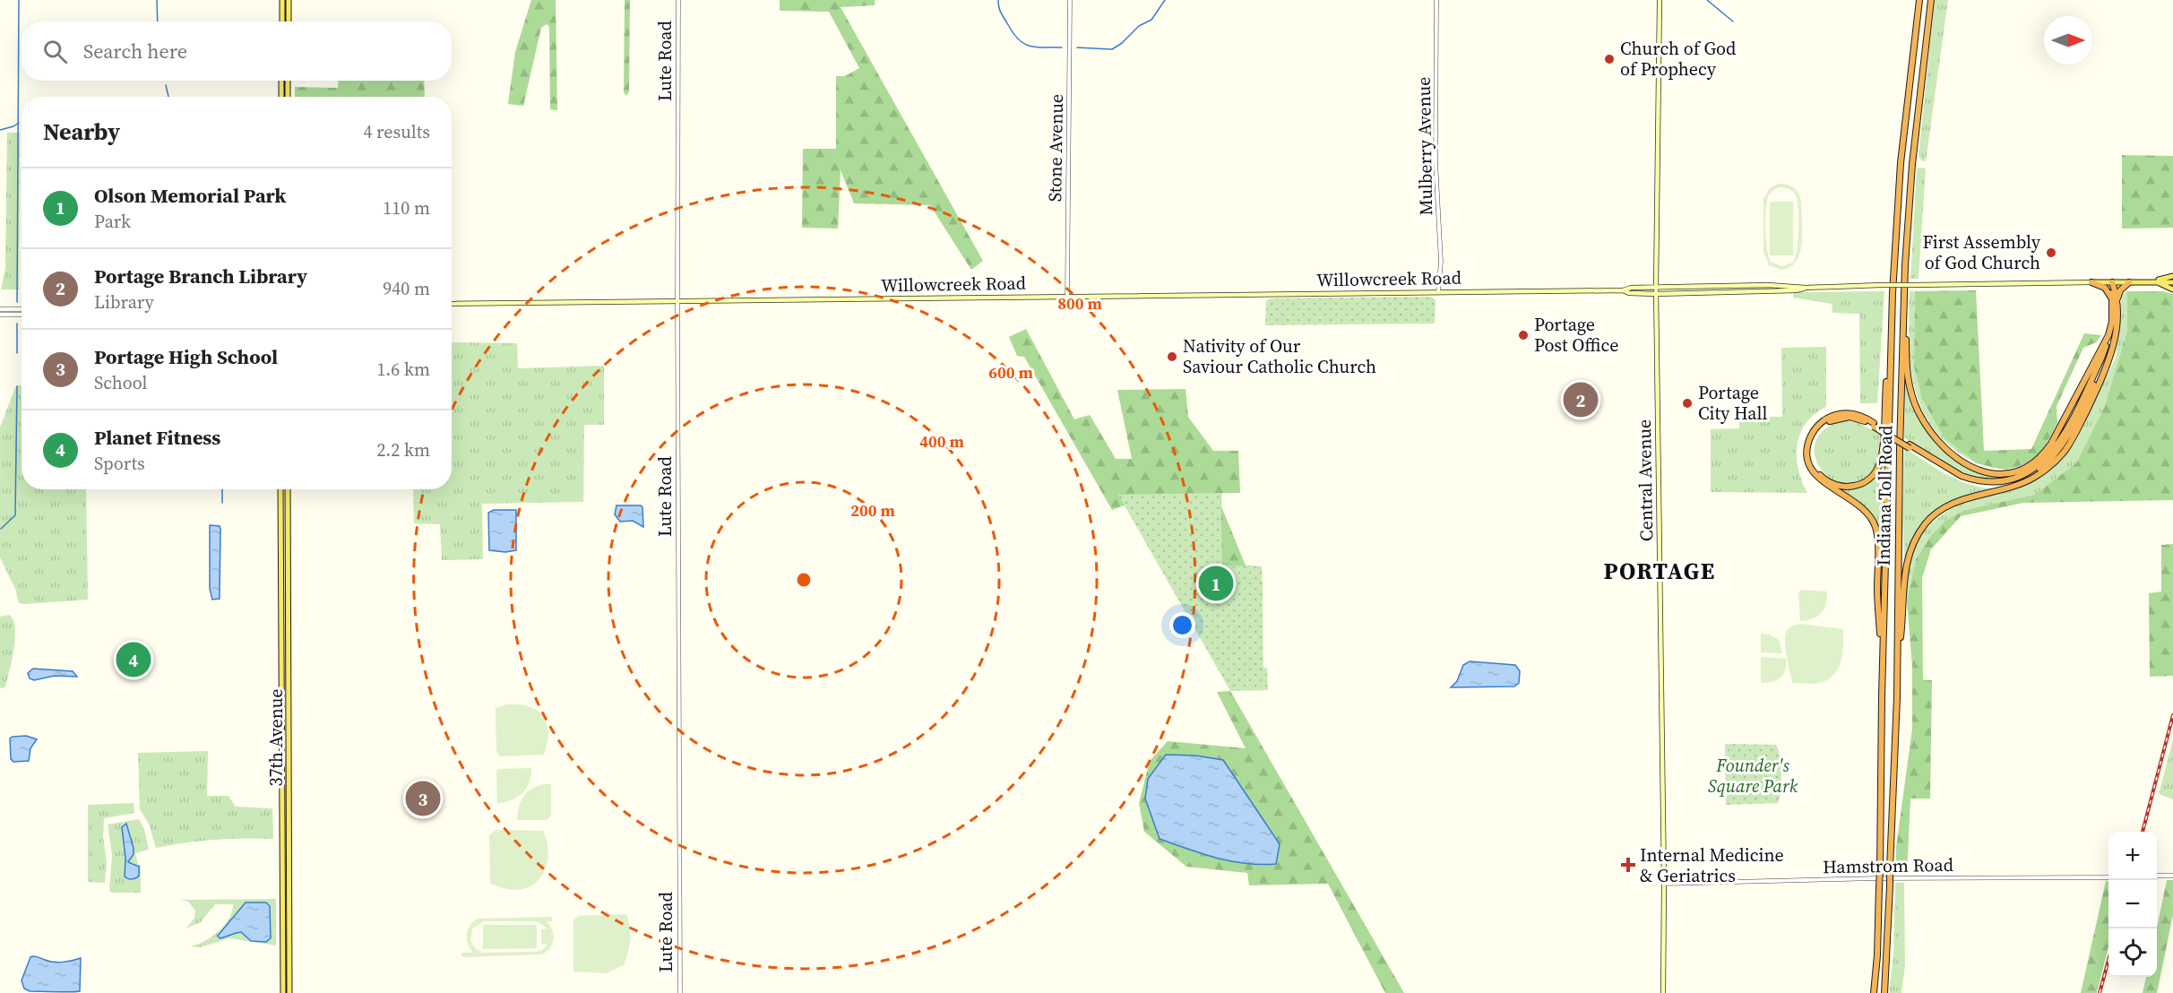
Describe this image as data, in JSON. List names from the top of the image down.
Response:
{
  "streets": {
    "highway": ["Indiana Toll Road"],
    "main road": ["Willowcreek Road", "Central Avenue", "37th Avenue"],
    "street": [
      "Lute Road",
      "Mulberry Avenue",
      "Stone Avenue",
      "Hamstrom Road"
    ]
  },
  "crossings": [
    ["Lute Road", "Willowcreek Road"],
    ["Mulberry Avenue", "Willowcreek Road"],
    ["Stone Avenue", "Willowcreek Road"],
    ["Willowcreek Road", "Central Avenue"],
    ["Central Avenue", "Hamstrom Road"]
  ],
  "districts": ["PORTAGE"],
  "parks": ["Founder's Square Park"],
  "places": {
    "other": [
      "Church of God of Prophecy",
      "First Assembly of God Church",
      "Portage Post Office",
      "Nativity of Our Saviour Catholic Church",
      "Portage City Hall"
    ],
    "health": ["Internal Medicine & Geriatrics"]
  },
  "north": "right",
  "page": {
    "search": "Search here",
    "heading": ["Nearby", "4 results"],
    "list": [
      {
        "mark": "1",
        "name": "Olson Memorial Park",
        "note": "Park",
        "value": "110 m"
      },
      {
        "mark": "2",
        "name": "Portage Branch Library",
        "note": "Library",
        "value": "940 m"
      },
      {
        "mark": "3",
        "name": "Portage High School",
        "note": "School",
        "value": "1.6 km"
      },
      {
        "mark": "4",
        "name": "Planet Fitness",
        "note": "Sports",
        "value": "2.2 km"
      }
    ],
    "pins": [
      "2",
      "1",
      "4",
      "3"
    ],
    "map_buttons": ["+", "−"]
  },
  "rings": [
    "800 m",
    "600 m",
    "400 m",
    "200 m"
  ]
}
